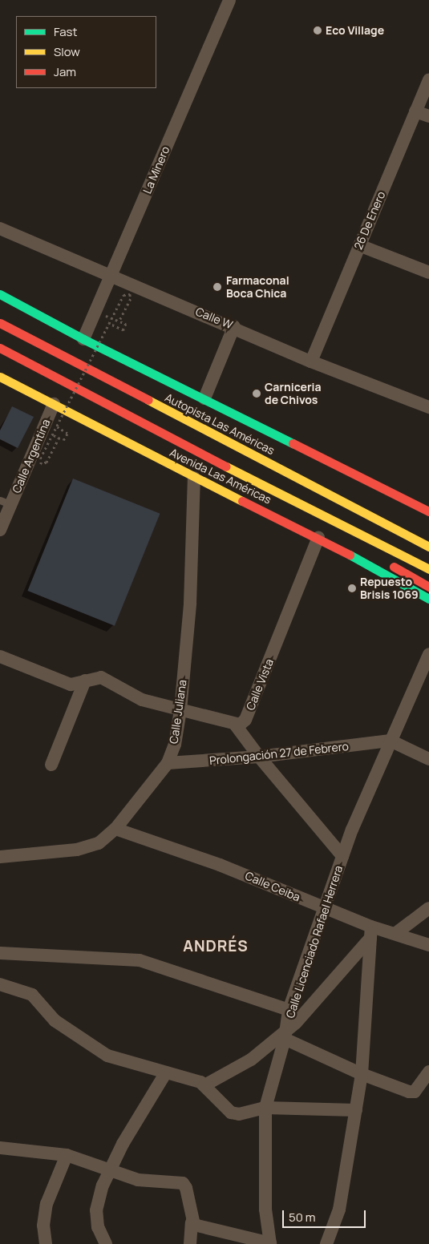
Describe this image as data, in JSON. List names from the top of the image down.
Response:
{
  "streets": {
    "main road": ["Autopista Las Américas", "Avenida Las Américas"],
    "street": [
      "La Minero",
      "26 De Enero",
      "Calle W",
      "Calle Argentina",
      "Calle Vista",
      "Calle Juliana",
      "Prolongación 27 de Febrero",
      "Calle Ceiba",
      "Calle Licenciado Rafael Herrera"
    ]
  },
  "crossings": [
    ["La Minero", "Calle W"],
    ["26 De Enero", "Calle W"],
    ["Calle Argentina", "Avenida Las Américas"],
    ["Avenida Las Américas", "Calle Vista"],
    ["Avenida Las Américas", "Calle Juliana"],
    ["Calle Juliana", "Prolongación 27 de Febrero"],
    ["Calle Juliana", "Calle Ceiba"],
    ["Prolongación 27 de Febrero", "Calle Licenciado Rafael Herrera"],
    ["Calle Ceiba", "Calle Licenciado Rafael Herrera"]
  ],
  "districts": ["ANDRÉS"],
  "places": [
    "Eco Village",
    "Farmaconal Boca Chica",
    "Carniceria de Chivos",
    "Repuesto Brisis 1069"
  ],
  "legend": ["Fast", "Slow", "Jam"],
  "scale_bar": "50 m"
}
